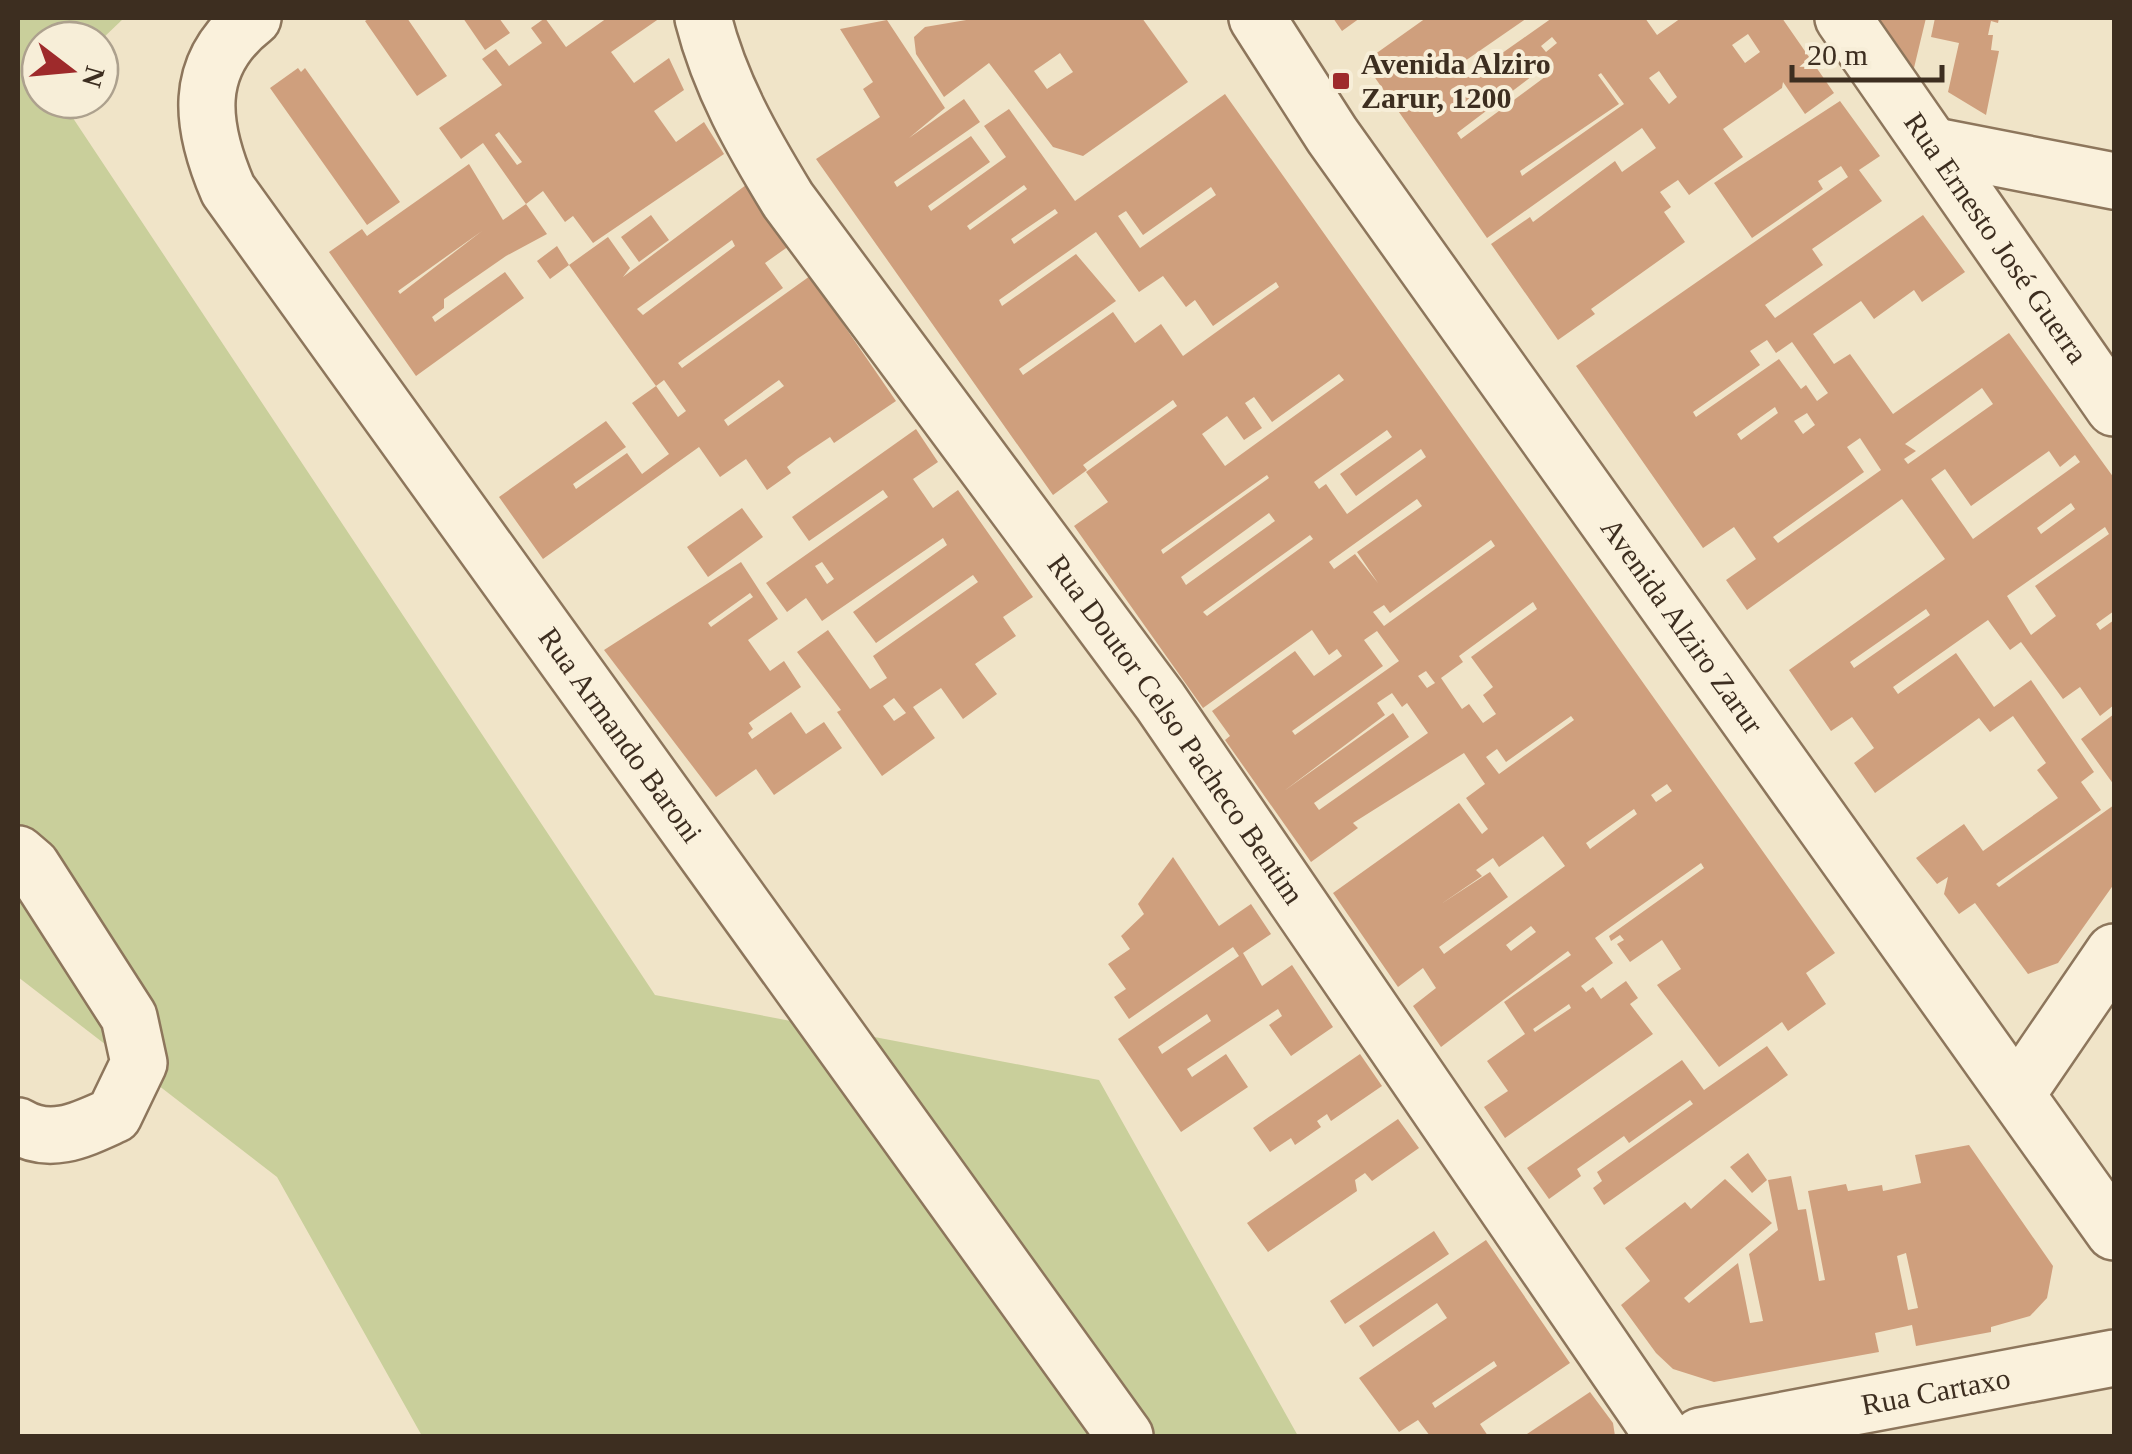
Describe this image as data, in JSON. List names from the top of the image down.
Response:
{
  "streets": {
    "street": [
      "Rua Ernesto José Guerra",
      "Avenida Alziro Zarur",
      "Rua Doutor Celso Pacheco Bentim",
      "Rua Armando Baroni",
      "Rua Cartaxo"
    ]
  },
  "places": {
    "transit": ["Avenida Alziro Zarur, 1200"]
  },
  "scale_bar": "20 m",
  "north": "right"
}
